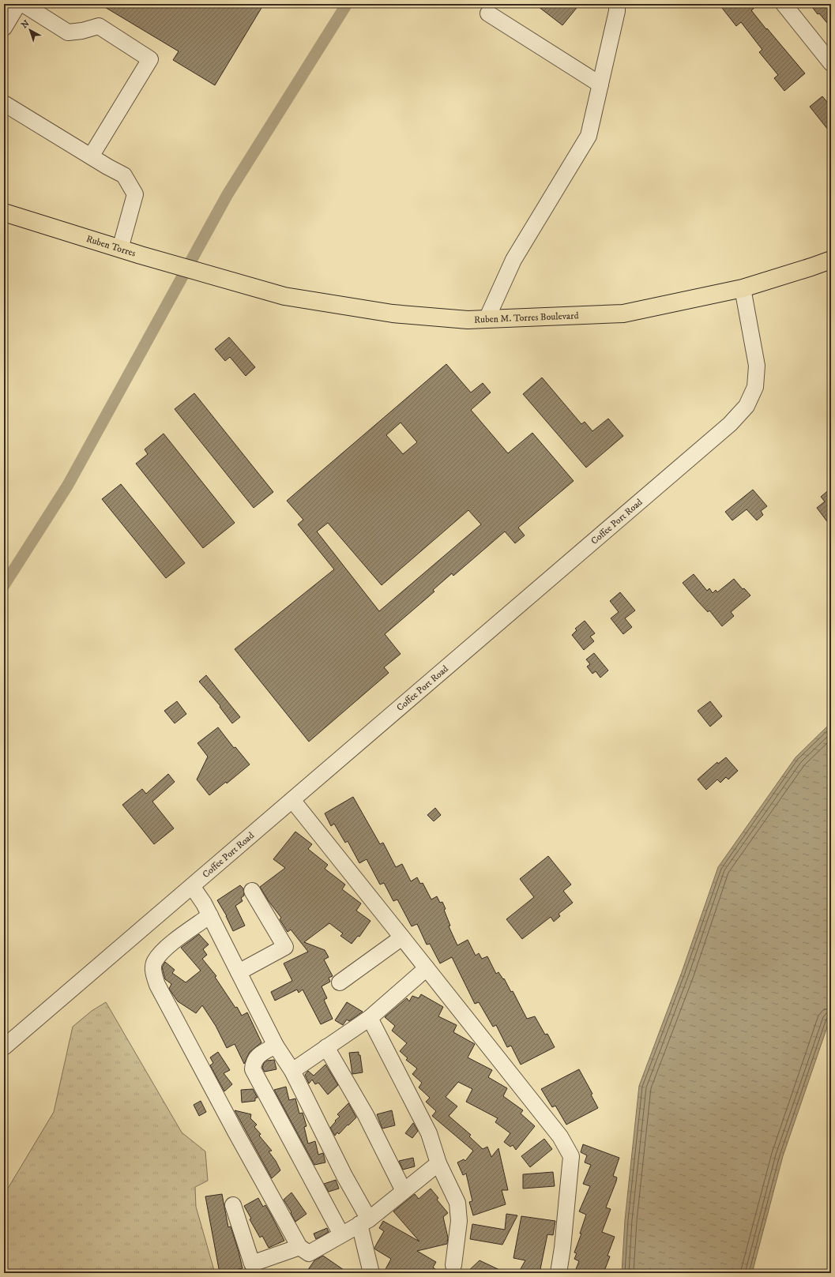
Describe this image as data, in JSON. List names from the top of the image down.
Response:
{
  "streets": {
    "main road": ["Ruben Torres", "Ruben M. Torres Boulevard"],
    "street": ["Coffee Port Road"]
  },
  "crossings": [
    ["Ruben Torres", "Ruben M. Torres Boulevard"],
    ["Ruben M. Torres Boulevard", "Coffee Port Road"]
  ],
  "north": "top left"
}
